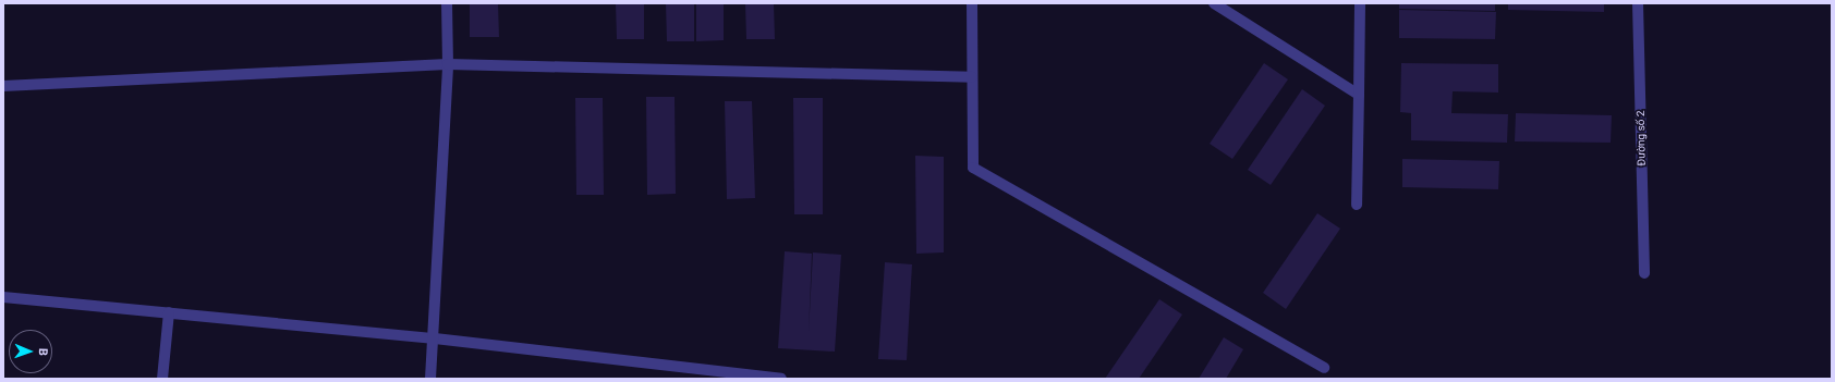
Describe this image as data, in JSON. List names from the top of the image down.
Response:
{
  "streets": {
    "street": ["Đường số 2"]
  },
  "north": "right"
}
